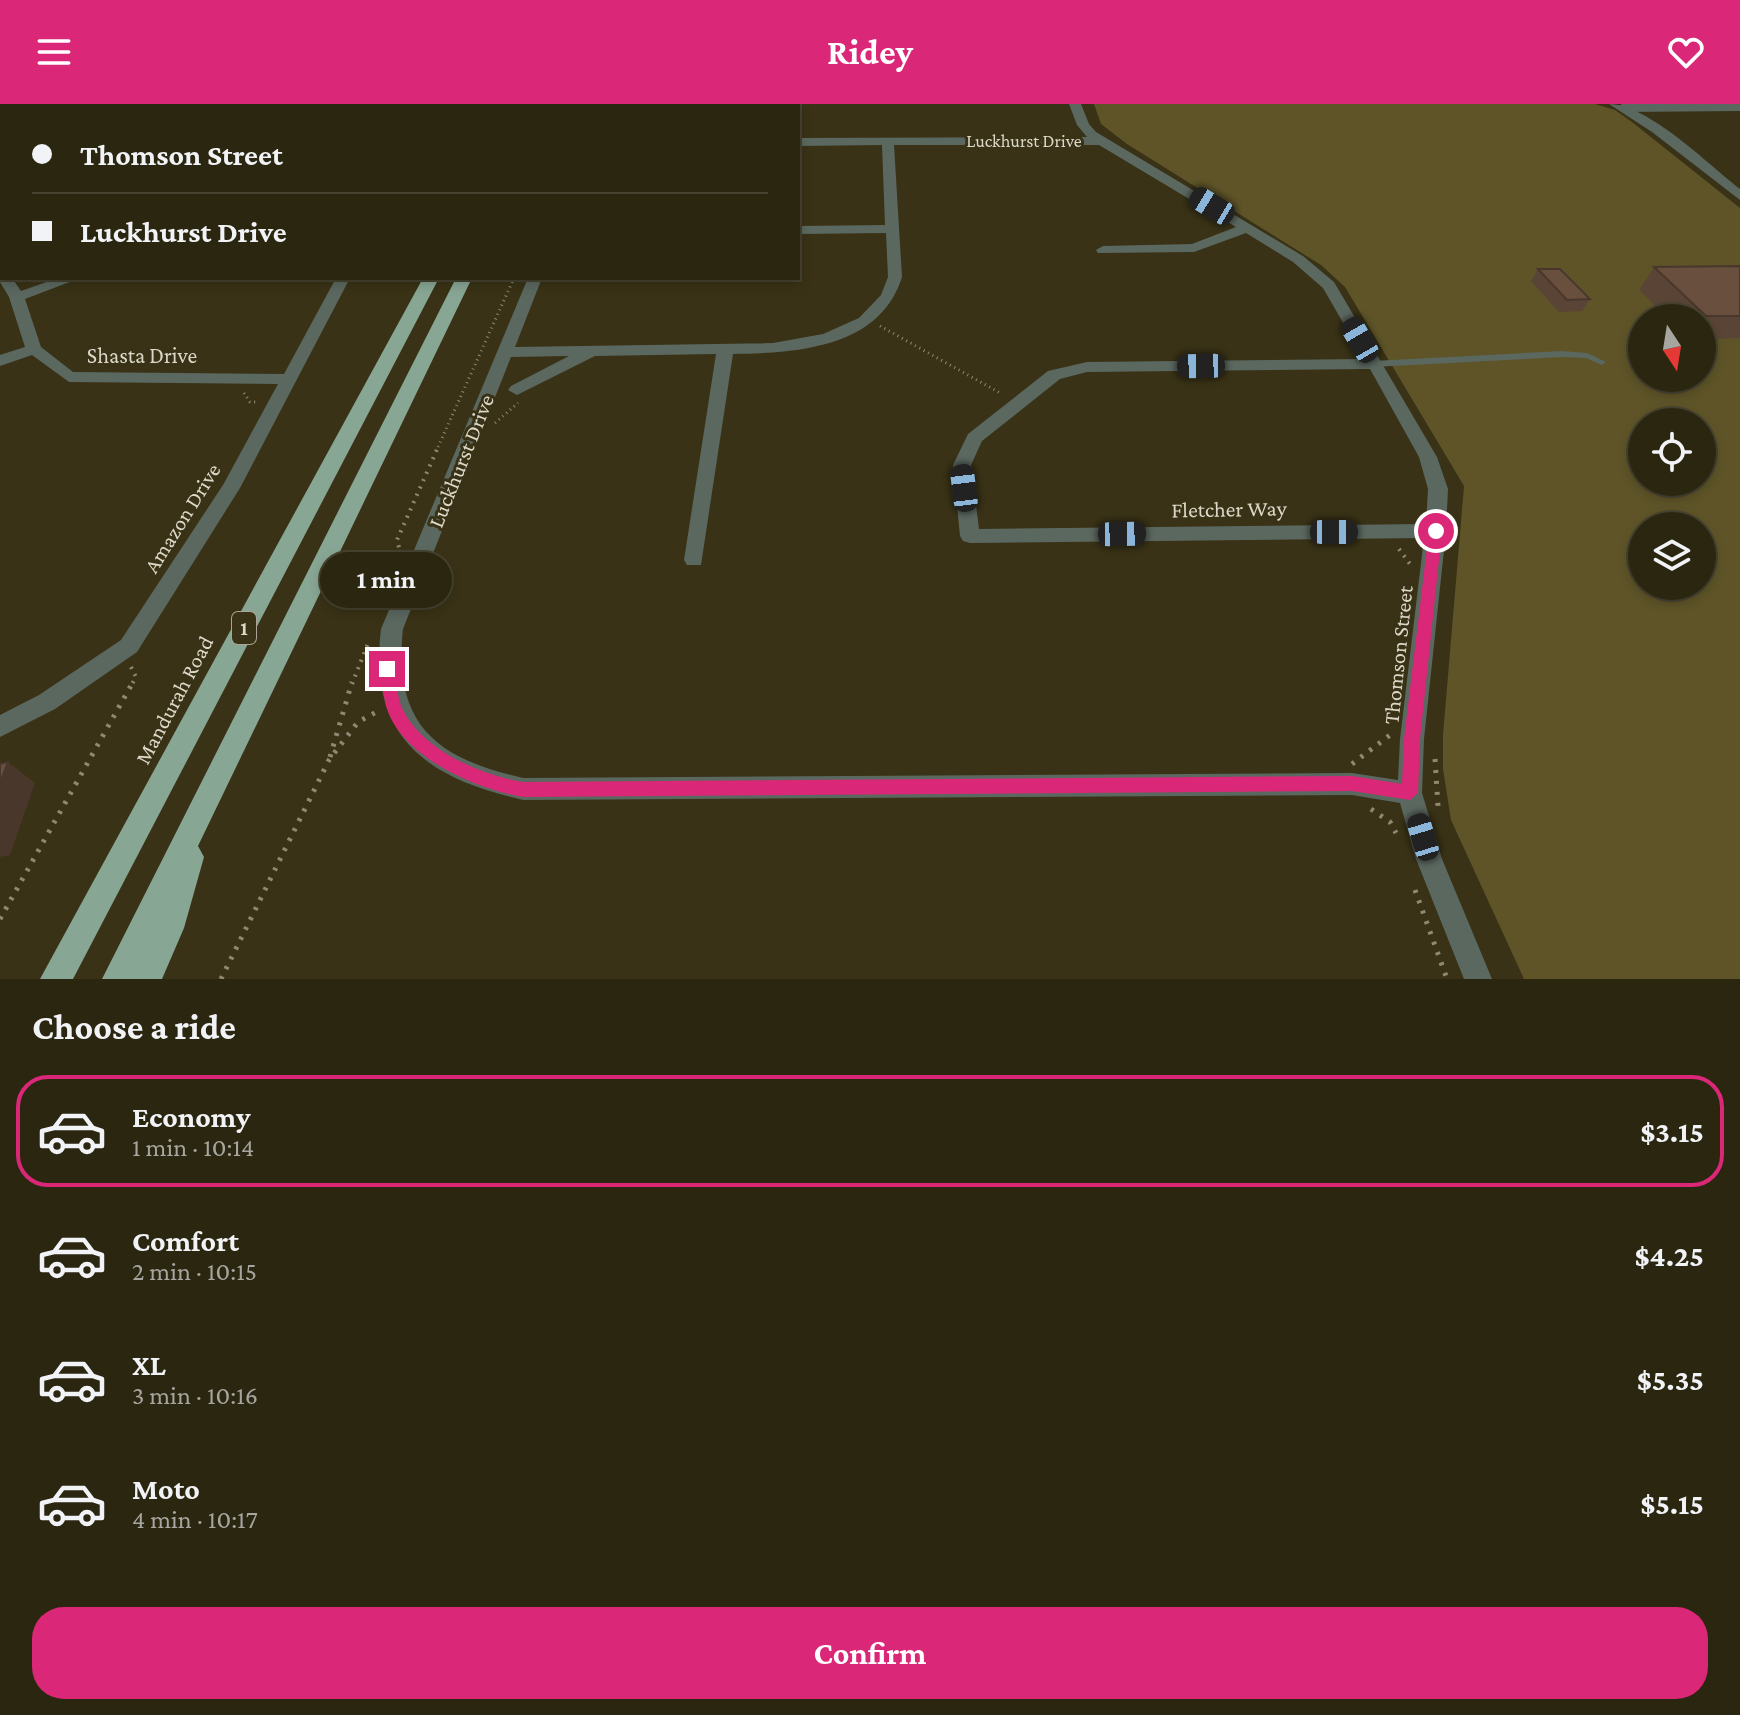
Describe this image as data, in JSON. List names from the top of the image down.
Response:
{
  "streets": {
    "highway": ["1", "Mandurah Road"],
    "street": [
      "Luckhurst Drive",
      "Shasta Drive",
      "Fletcher Way",
      "Amazon Drive",
      "Thomson Street"
    ]
  },
  "crossings": [
    ["Luckhurst Drive", "Thomson Street"],
    ["Shasta Drive", "Amazon Drive"],
    ["Fletcher Way", "Thomson Street"]
  ],
  "north": "bottom",
  "page": {
    "header": "Ridey",
    "banner": ["Thomson Street", "Luckhurst Drive"],
    "bubble": "1 min",
    "heading": "Choose a ride",
    "list": [
      {
        "name": "Economy",
        "note": "1 min · 10:14",
        "value": "$3.15"
      },
      {
        "name": "Comfort",
        "note": "2 min · 10:15",
        "value": "$4.25"
      },
      {
        "name": "XL",
        "note": "3 min · 10:16",
        "value": "$5.35"
      },
      {
        "name": "Moto",
        "note": "4 min · 10:17",
        "value": "$5.15"
      }
    ],
    "buttons": "Confirm"
  }
}
